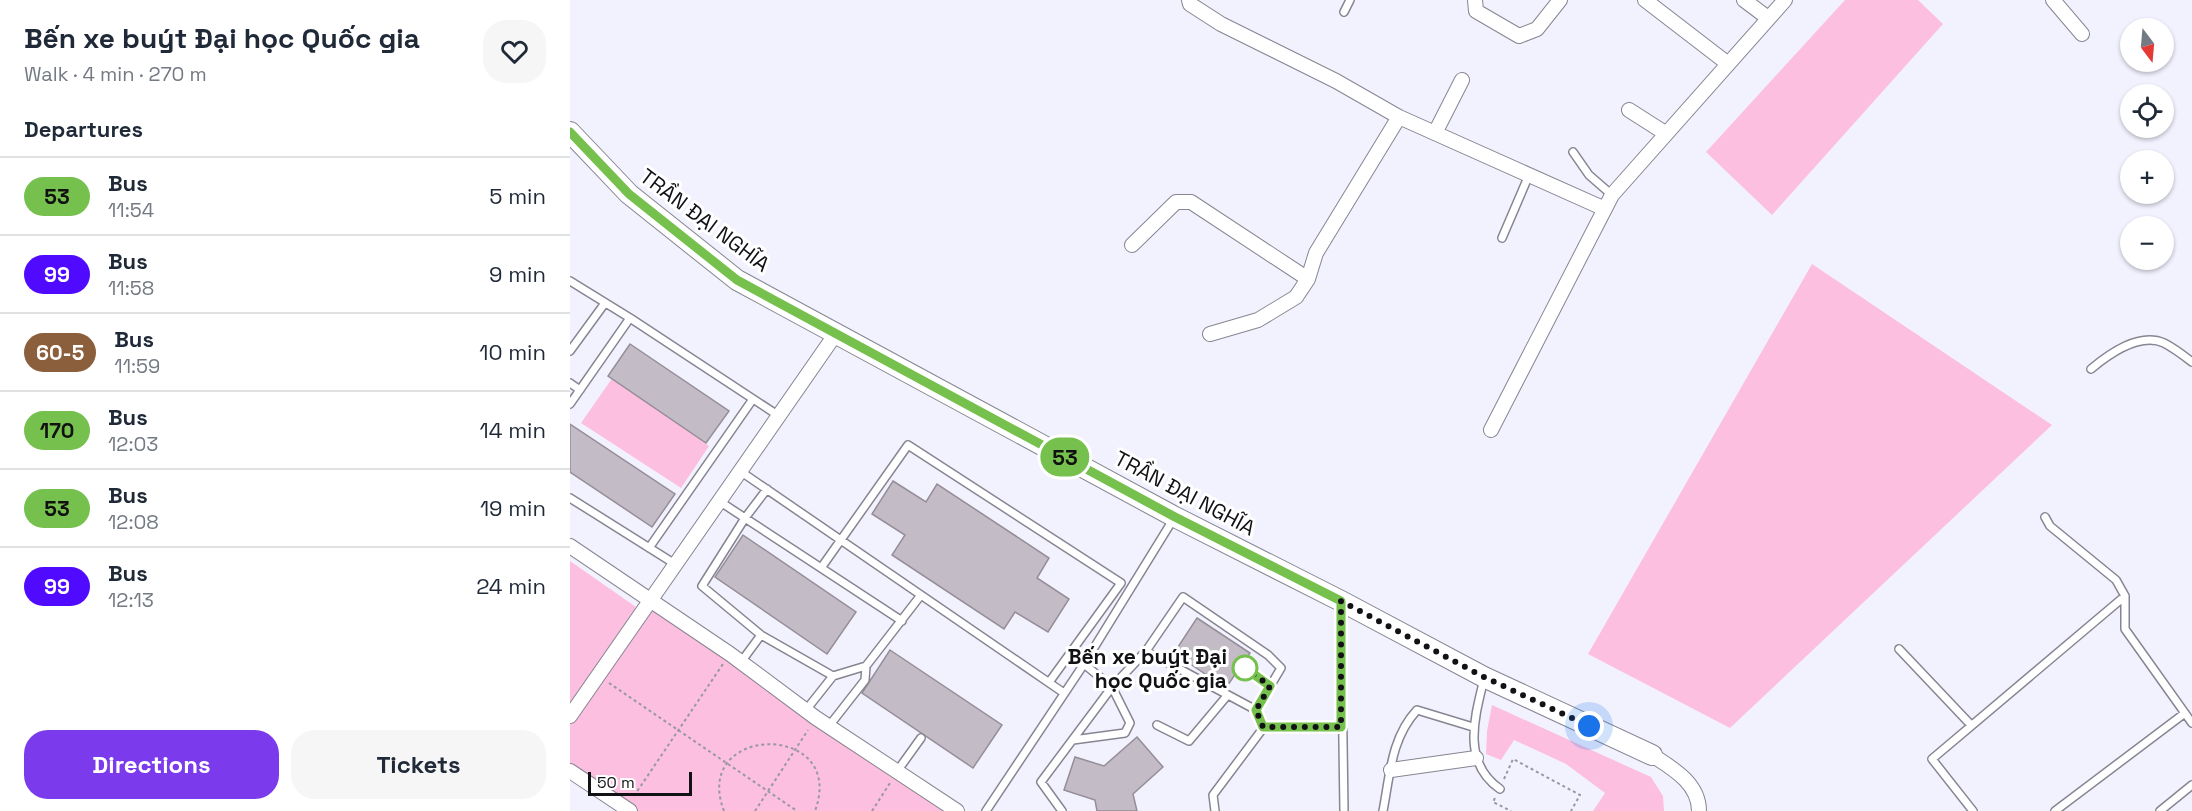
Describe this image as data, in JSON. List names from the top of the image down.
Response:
{
  "streets": {
    "street": ["TRẦN ĐẠI NGHĨA"]
  },
  "places": ["Bến xe buýt Đại học Quốc gia"],
  "lines": ["bus line 53"],
  "scale_bar": "50 m",
  "north": "bottom",
  "page": {
    "heading": [
      ["Bến xe buýt Đại học Quốc gia", "Walk · 4 min · 270 m"],
      "Departures"
    ],
    "on_map": "53",
    "map_buttons": ["+", "−"],
    "list": [
      {
        "mark": "53",
        "name": "Bus",
        "note": "11:54",
        "value": "5 min"
      },
      {
        "mark": "99",
        "name": "Bus",
        "note": "11:58",
        "value": "9 min"
      },
      {
        "mark": "60-5",
        "name": "Bus",
        "note": "11:59",
        "value": "10 min"
      },
      {
        "mark": "170",
        "name": "Bus",
        "note": "12:03",
        "value": "14 min"
      },
      {
        "mark": "53",
        "name": "Bus",
        "note": "12:08",
        "value": "19 min"
      },
      {
        "mark": "99",
        "name": "Bus",
        "note": "12:13",
        "value": "24 min"
      }
    ],
    "buttons": ["Directions", "Tickets"],
    "scale": "50 m"
  }
}
